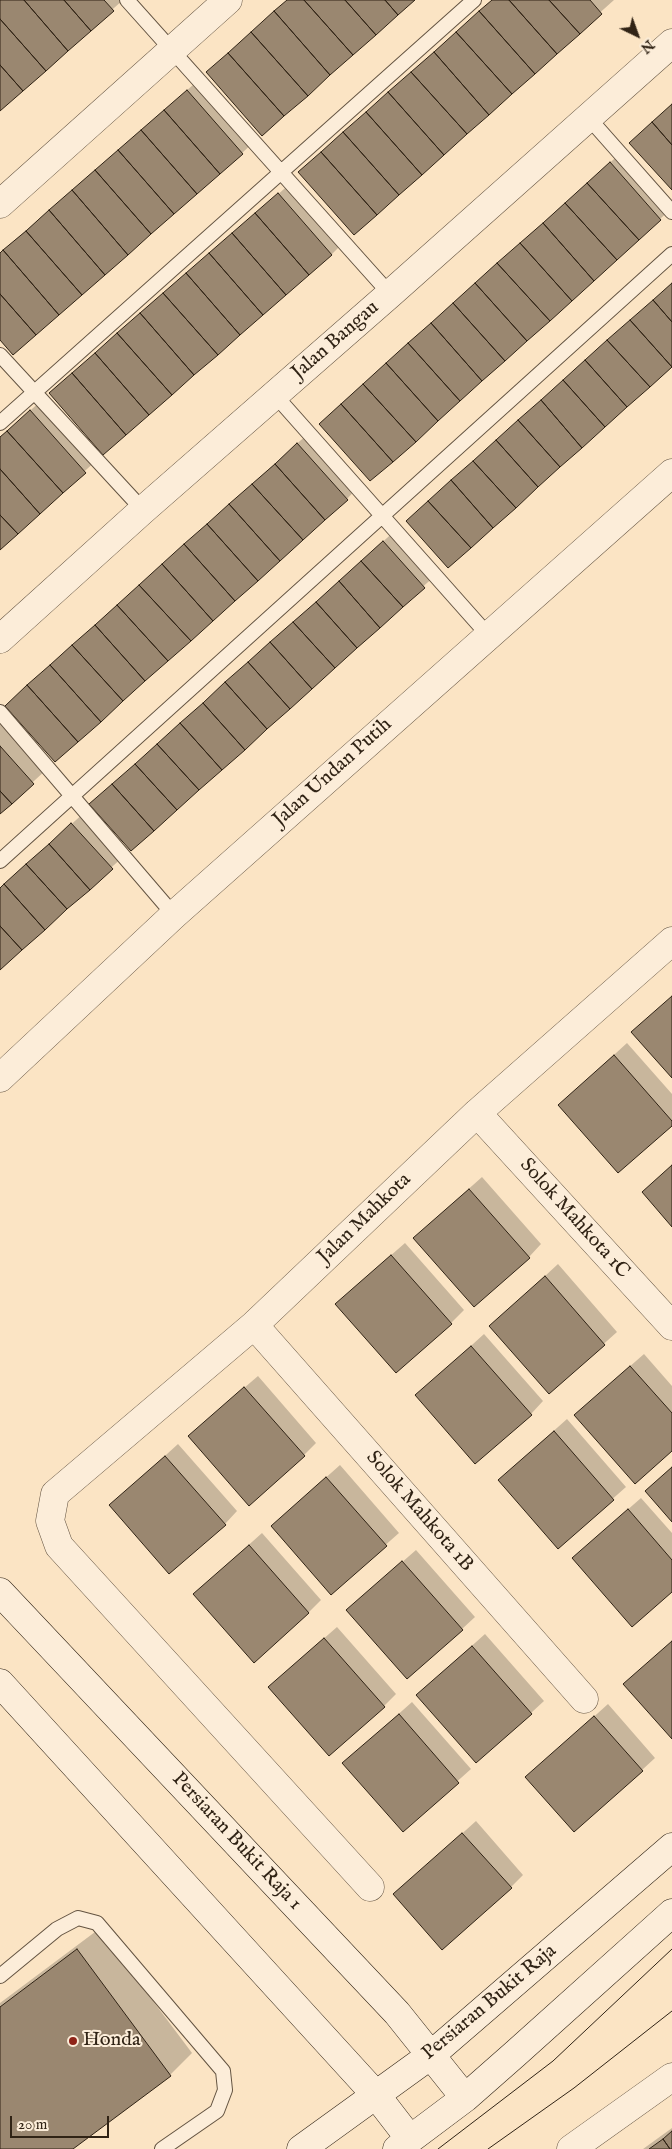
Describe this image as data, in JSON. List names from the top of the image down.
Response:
{
  "streets": {
    "street": [
      "Jalan Bangau",
      "Jalan Undan Putih",
      "Jalan Mahkota",
      "Solok Mahkota 1C",
      "Solok Mahkota 1B",
      "Persiaran Bukit Raja 1",
      "Persiaran Bukit Raja"
    ]
  },
  "crossings": [
    ["Jalan Mahkota", "Solok Mahkota 1C"],
    ["Jalan Mahkota", "Solok Mahkota 1B"],
    ["Persiaran Bukit Raja 1", "Persiaran Bukit Raja"]
  ],
  "places": ["Honda"],
  "scale_bar": "20 m",
  "north": "bottom right"
}
